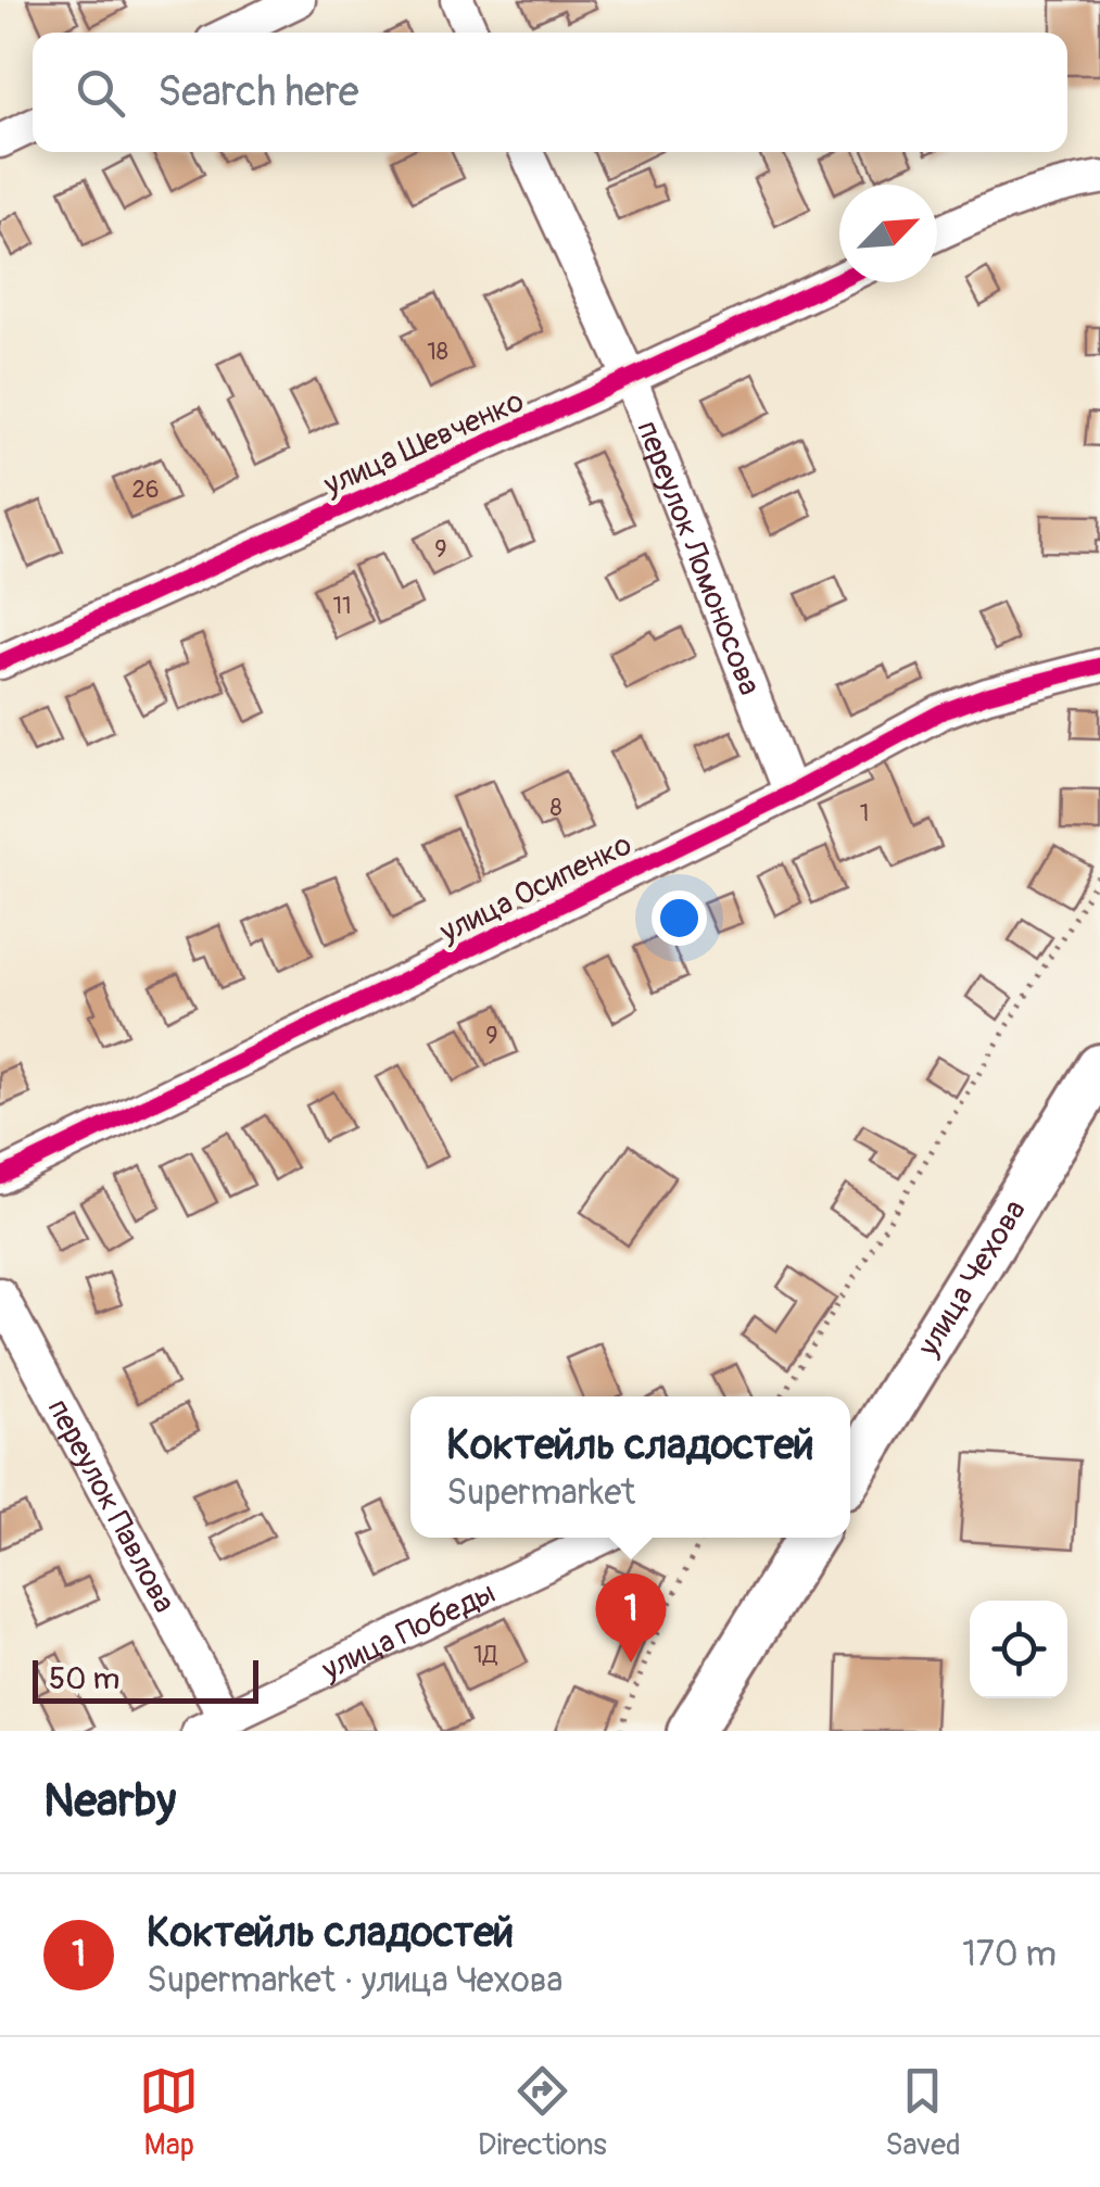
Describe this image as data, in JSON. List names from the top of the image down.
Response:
{
  "streets": {
    "main road": ["улица Чехова"],
    "street": [
      "улица Шевченко",
      "переулок Ломоносова",
      "улица Осипенко",
      "переулок Павлова",
      "улица Победы"
    ]
  },
  "crossings": [
    ["улица Шевченко", "переулок Ломоносова"],
    ["переулок Ломоносова", "улица Осипенко"],
    ["переулок Павлова", "улица Победы"]
  ],
  "house_numbers": [
    "18",
    "26",
    "9",
    "11",
    "8",
    "1",
    "9",
    "1Д"
  ],
  "scale_bar": "50 m",
  "north": "top right",
  "page": {
    "search": "Search here",
    "popup": ["Коктейль сладостей", "Supermarket"],
    "pins": "1",
    "scale": "50 m",
    "heading": "Nearby",
    "list": [
      {
        "mark": "1",
        "name": "Коктейль сладостей",
        "note": "Supermarket · улица Чехова",
        "value": "170 m"
      }
    ],
    "nav": ["Map", "Directions", "Saved"]
  }
}
